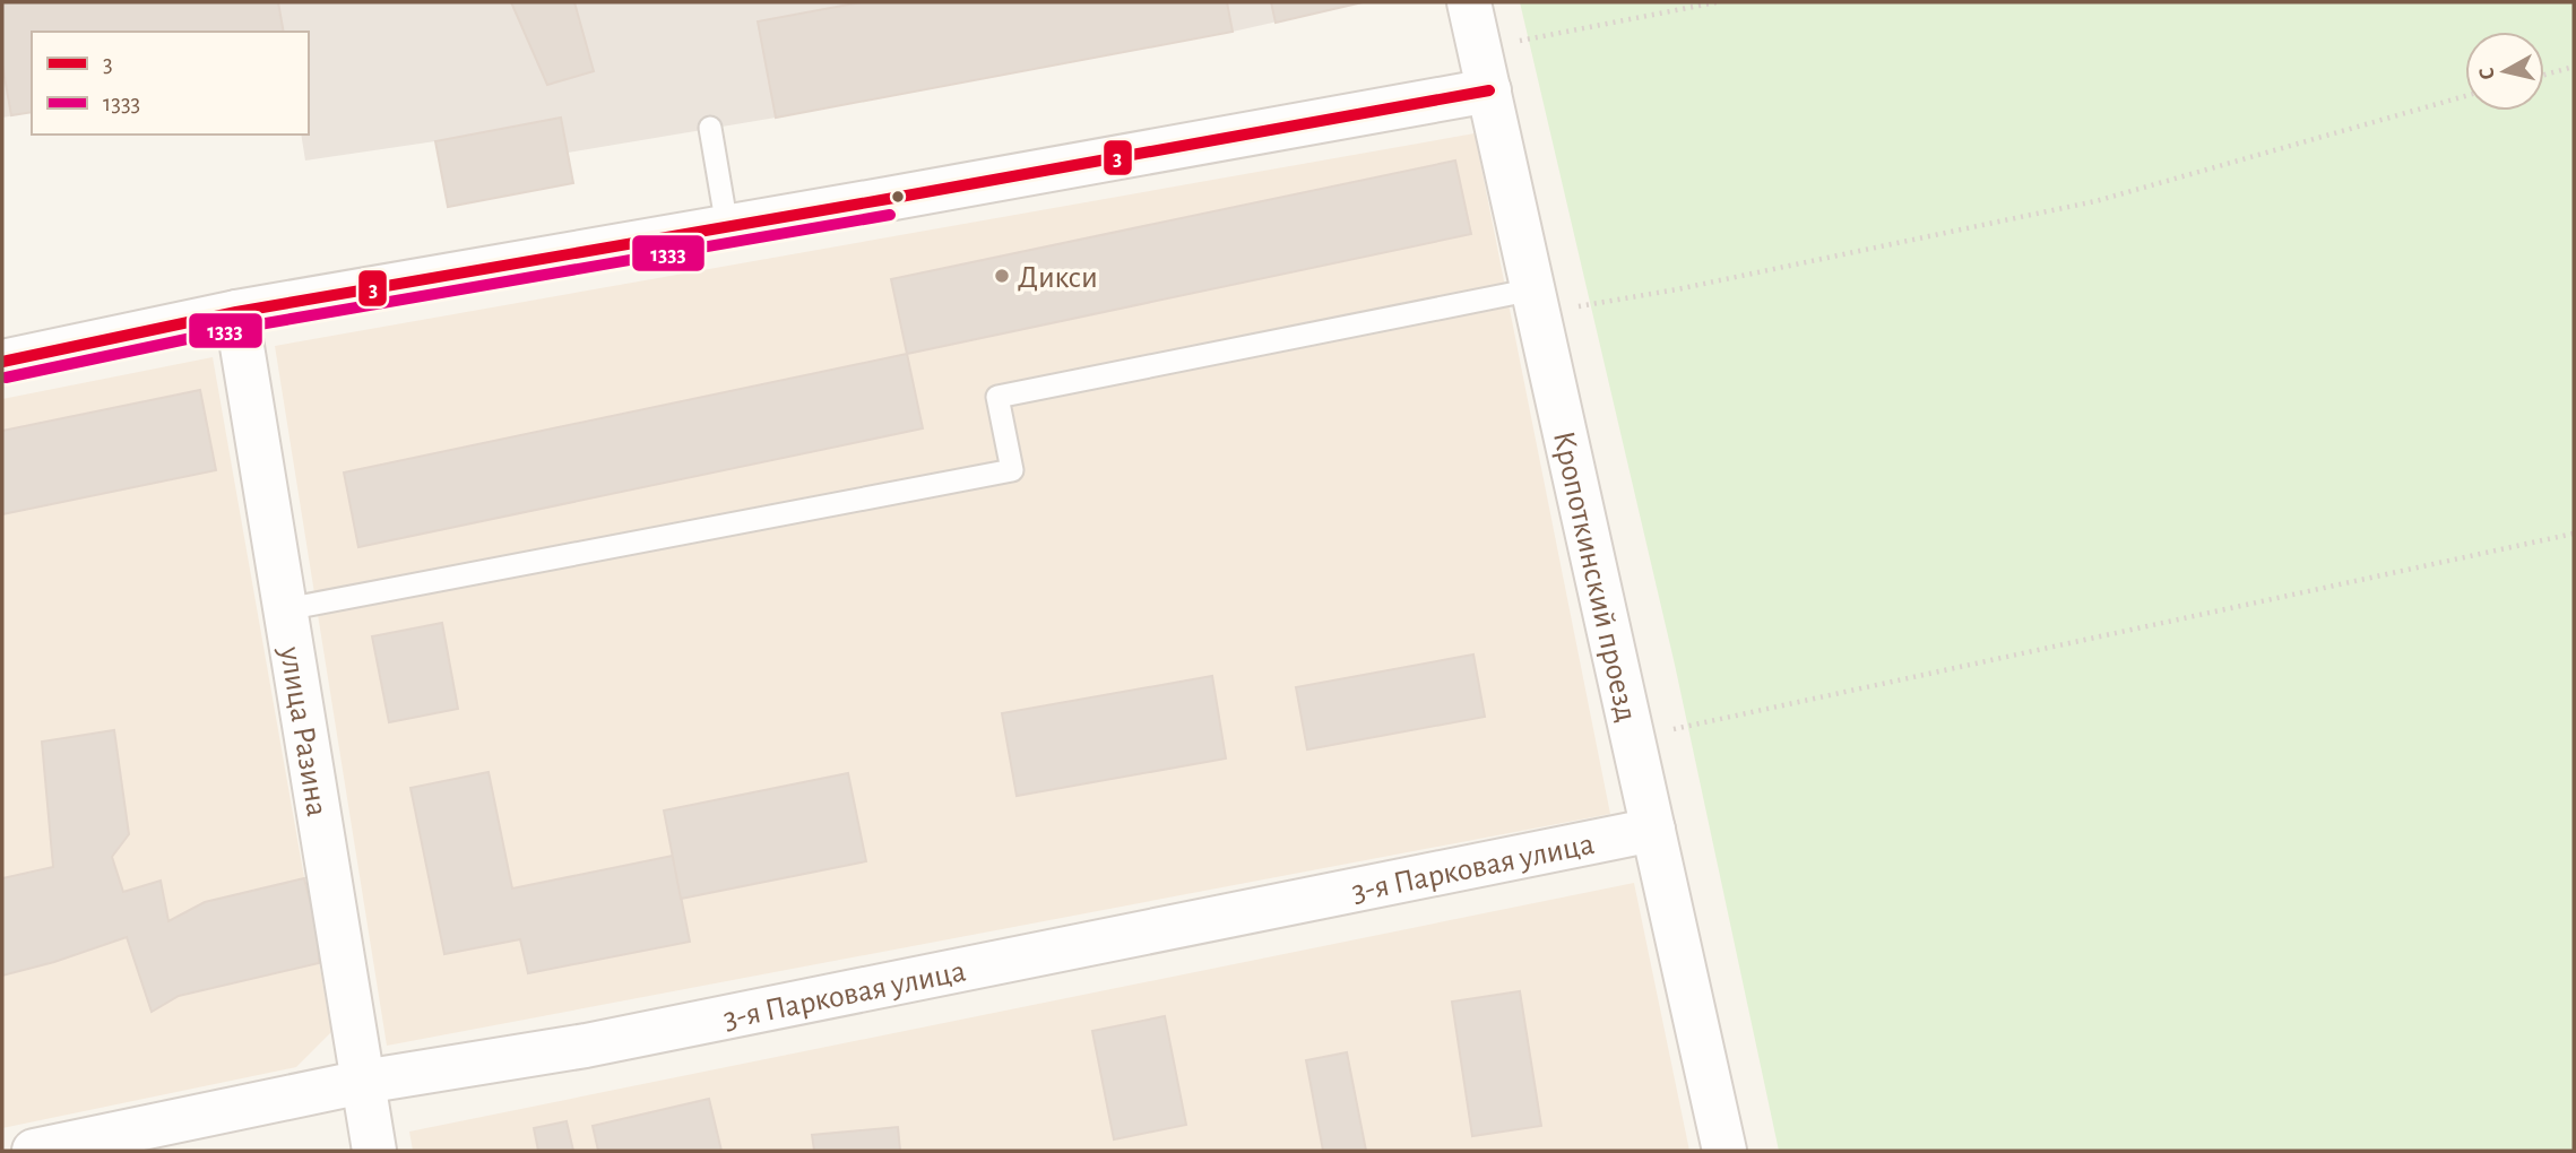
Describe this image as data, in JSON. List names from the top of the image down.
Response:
{
  "streets": {
    "street": ["Кропоткинский проезд", "улица Разина", "3-я Парковая улица"]
  },
  "crossings": [
    ["Кропоткинский проезд", "3-я Парковая улица"],
    ["улица Разина", "3-я Парковая улица"]
  ],
  "places": ["Дикси"],
  "lines": ["transit line 3", "transit line 1333"],
  "legend": ["3", "1333"],
  "north": "left"
}
